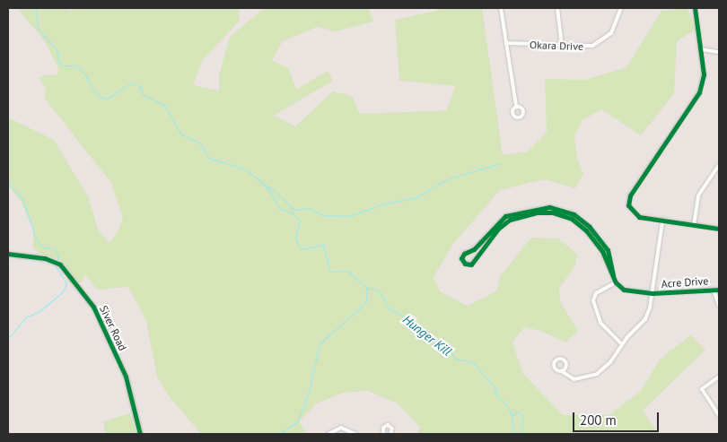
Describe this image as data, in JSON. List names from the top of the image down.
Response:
{
  "streets": {
    "street": ["Okara Drive", "Acre Drive", "Siver Road"]
  },
  "water": ["Hunger Kill"],
  "scale_bar": "200 m"
}
